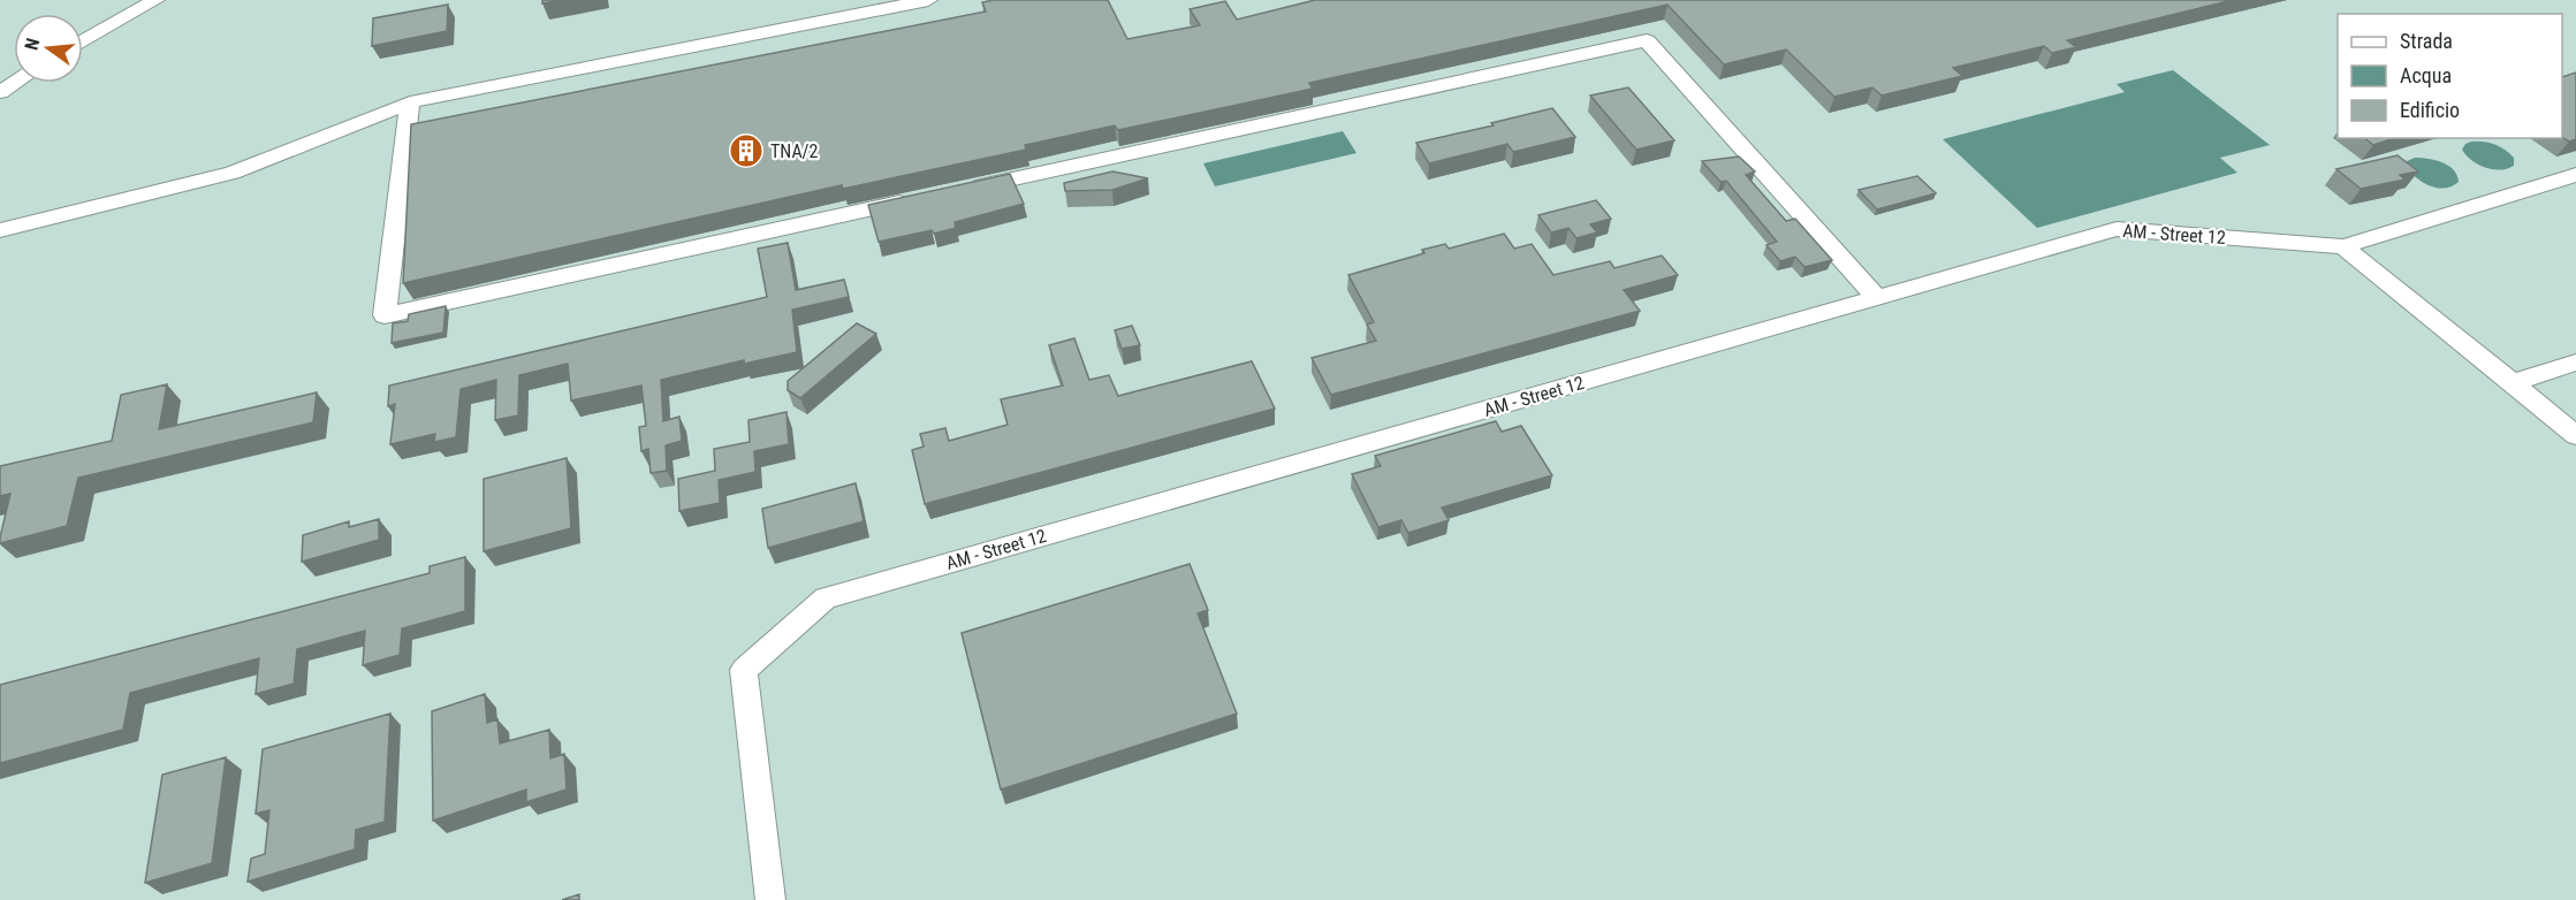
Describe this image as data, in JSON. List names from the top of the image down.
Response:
{
  "streets": {
    "lane": ["AM - Street 12"]
  },
  "places": {
    "building": ["TNA/2"]
  },
  "legend": ["Strada", "Acqua", "Edificio"],
  "north": "left"
}
